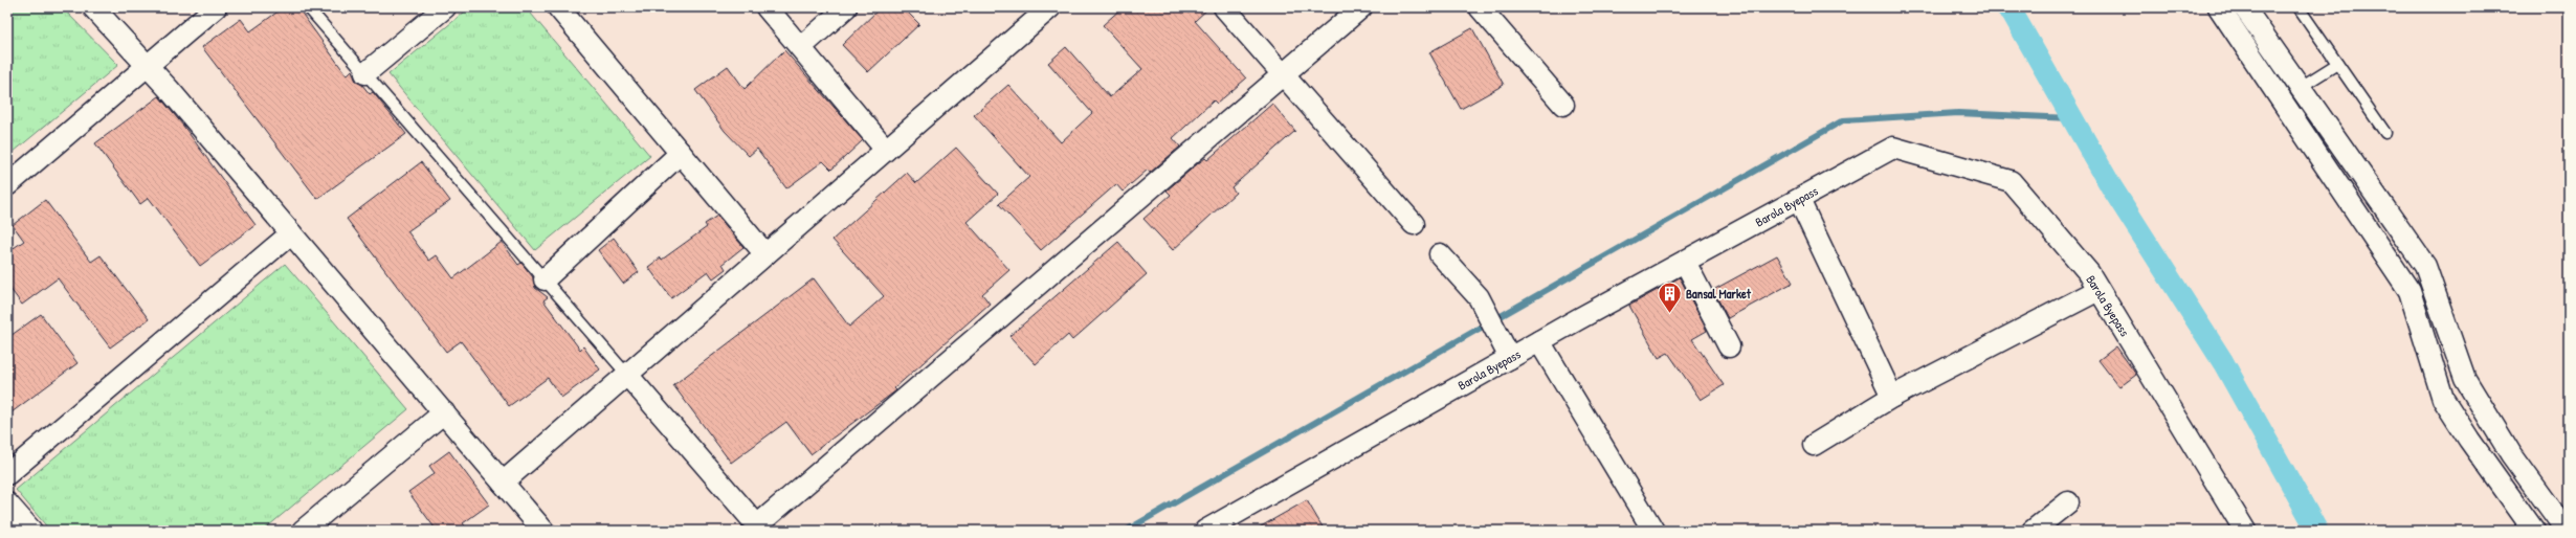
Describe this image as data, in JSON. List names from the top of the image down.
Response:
{
  "streets": {
    "street": ["Barola Byepass"]
  },
  "places": {
    "building": ["Bansal Market"]
  }
}
